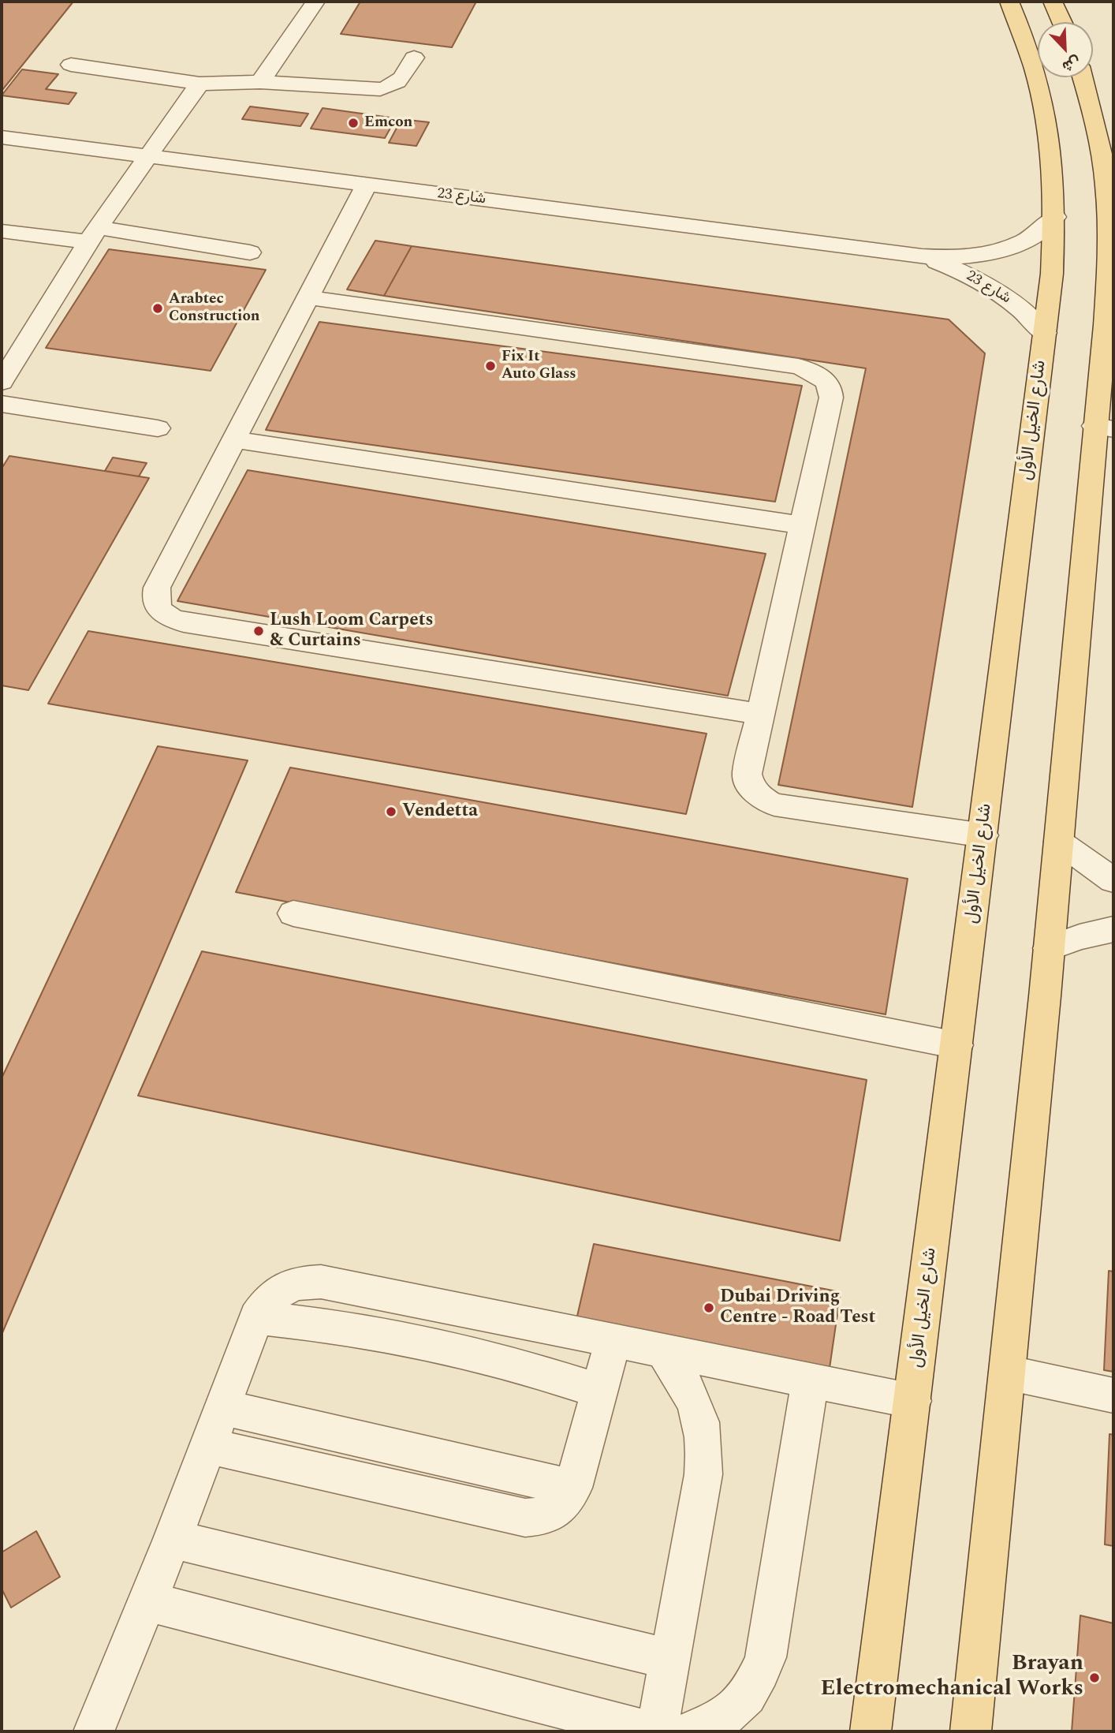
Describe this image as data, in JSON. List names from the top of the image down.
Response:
{
  "streets": {
    "main road": ["شارع الخيل الأول"],
    "lane": ["شارع 23"]
  },
  "crossings": [
    ["شارع 23", "شارع الخيل الأول"]
  ],
  "places": [
    "Emcon",
    "Arabtec Construction",
    "Fix It Auto Glass",
    "Lush Loom Carpets & Curtains",
    "Vendetta",
    "Dubai Driving Centre - Road Test",
    "Brayan Electromechanical Works"
  ],
  "north": "bottom right"
}
